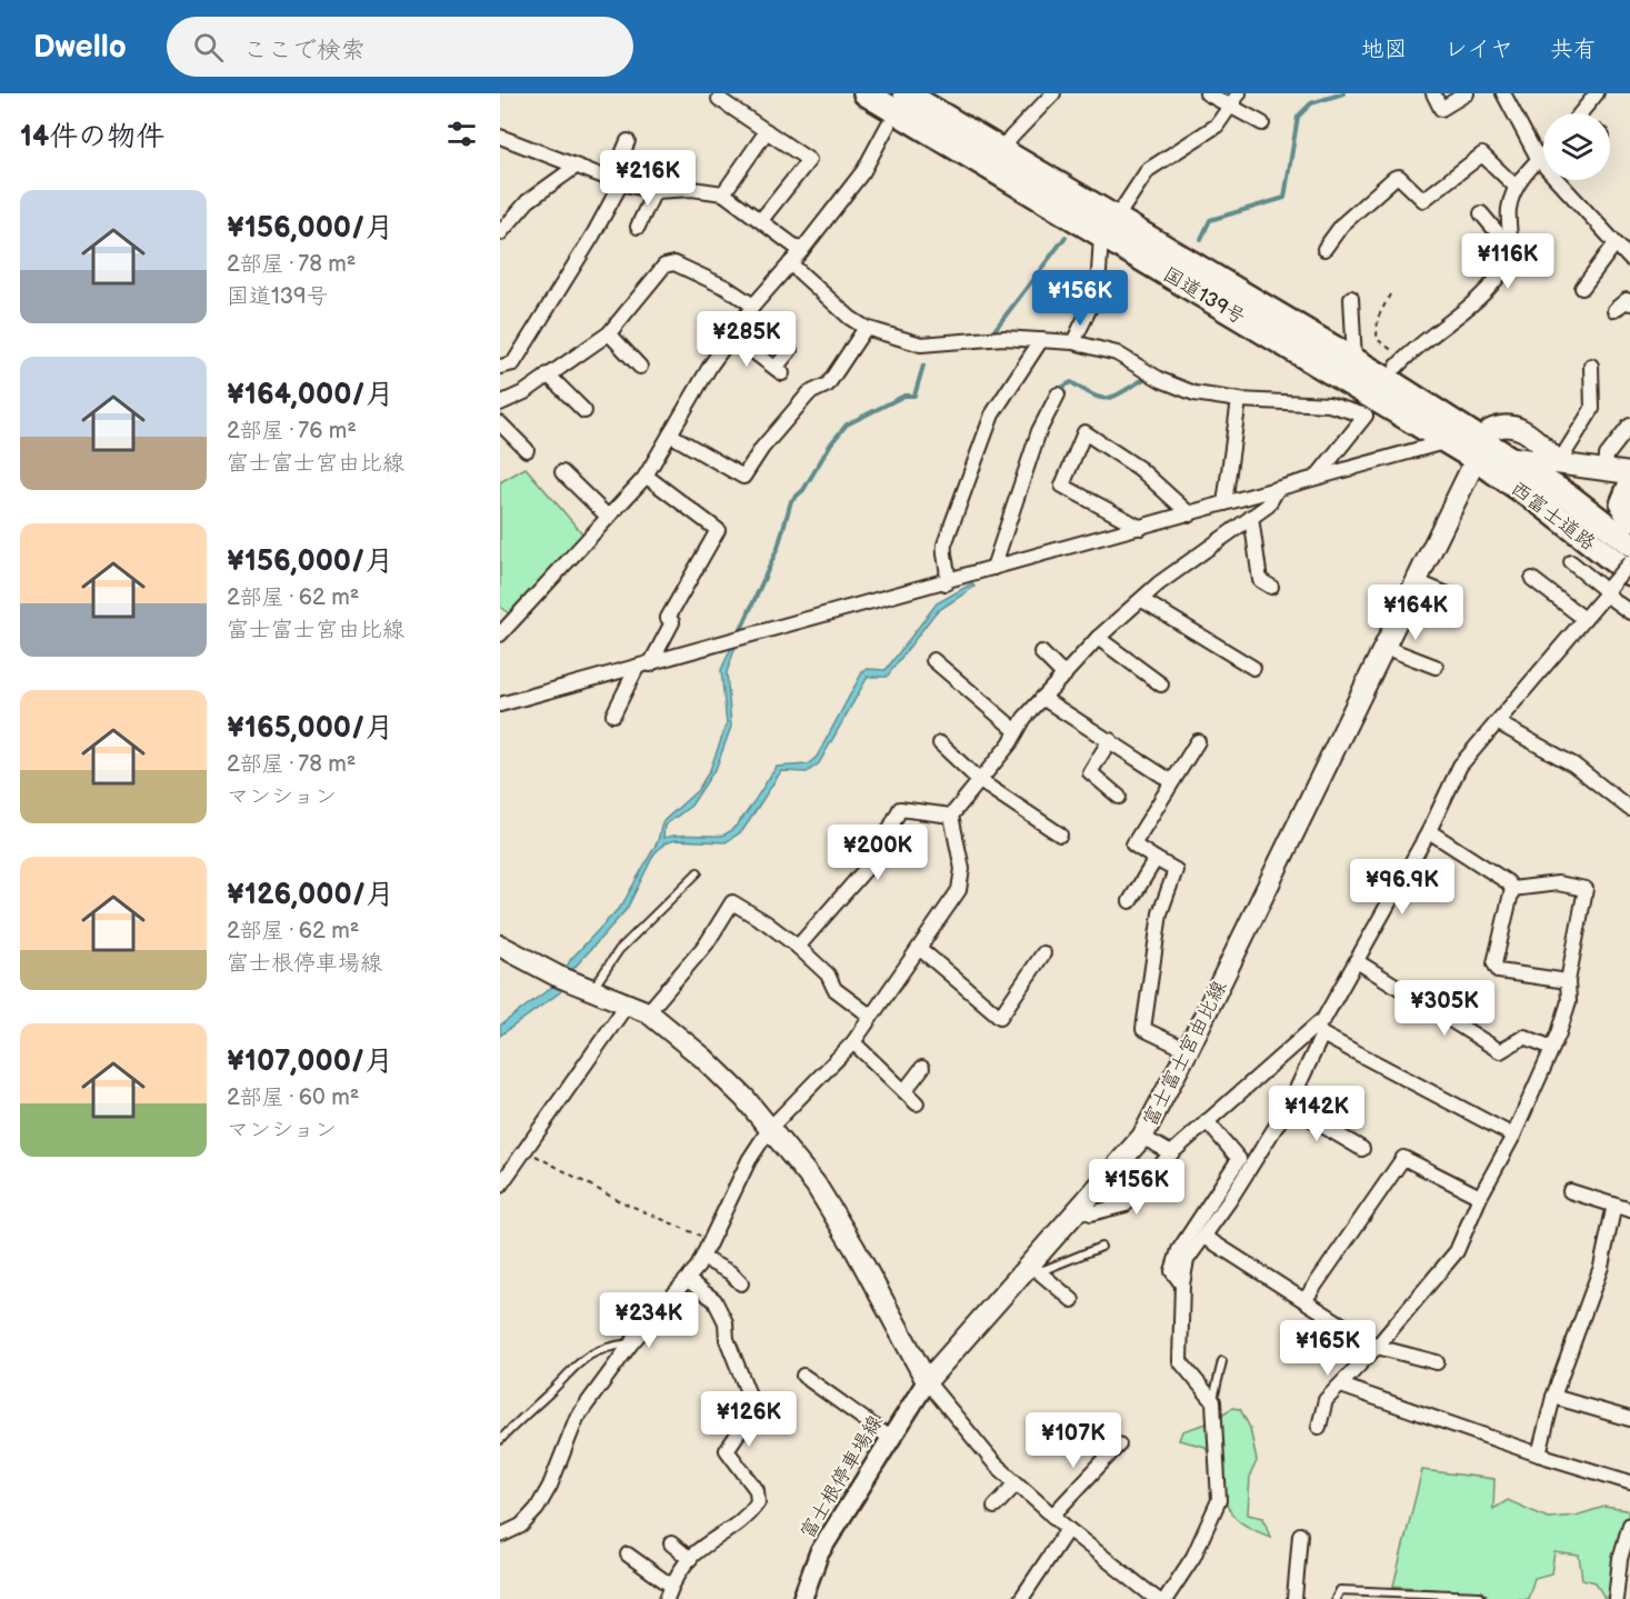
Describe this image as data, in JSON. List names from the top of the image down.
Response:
{
  "streets": {
    "highway": ["国道139号", "西富士道路"],
    "main road": ["富士富士宮由比線", "富士根停車場線"]
  },
  "crossings": [
    ["国道139号", "西富士道路"],
    ["国道139号", "富士富士宮由比線"],
    ["西富士道路", "富士富士宮由比線"],
    ["富士富士宮由比線", "富士根停車場線"]
  ],
  "page": {
    "header": "Dwello",
    "search": "ここで検索",
    "nav": ["地図", "レイヤ", "共有"],
    "heading": "14件の物件",
    "price": [
      "¥216K",
      "¥116K",
      "¥156K",
      "¥285K",
      "¥164K",
      "¥200K",
      "¥96.9K",
      "¥305K",
      "¥142K",
      "¥156K",
      "¥234K",
      "¥165K",
      "¥126K",
      "¥107K"
    ],
    "list": [
      {
        "name": "¥156,000/月",
        "note": "2部屋 · 78 m² · 国道139号"
      },
      {
        "name": "¥164,000/月",
        "note": "2部屋 · 76 m² · 富士富士宮由比線"
      },
      {
        "name": "¥156,000/月",
        "note": "2部屋 · 62 m² · 富士富士宮由比線"
      },
      {
        "name": "¥165,000/月",
        "note": "2部屋 · 78 m² · マンション"
      },
      {
        "name": "¥126,000/月",
        "note": "2部屋 · 62 m² · 富士根停車場線"
      },
      {
        "name": "¥107,000/月",
        "note": "2部屋 · 60 m² · マンション"
      }
    ]
  }
}
